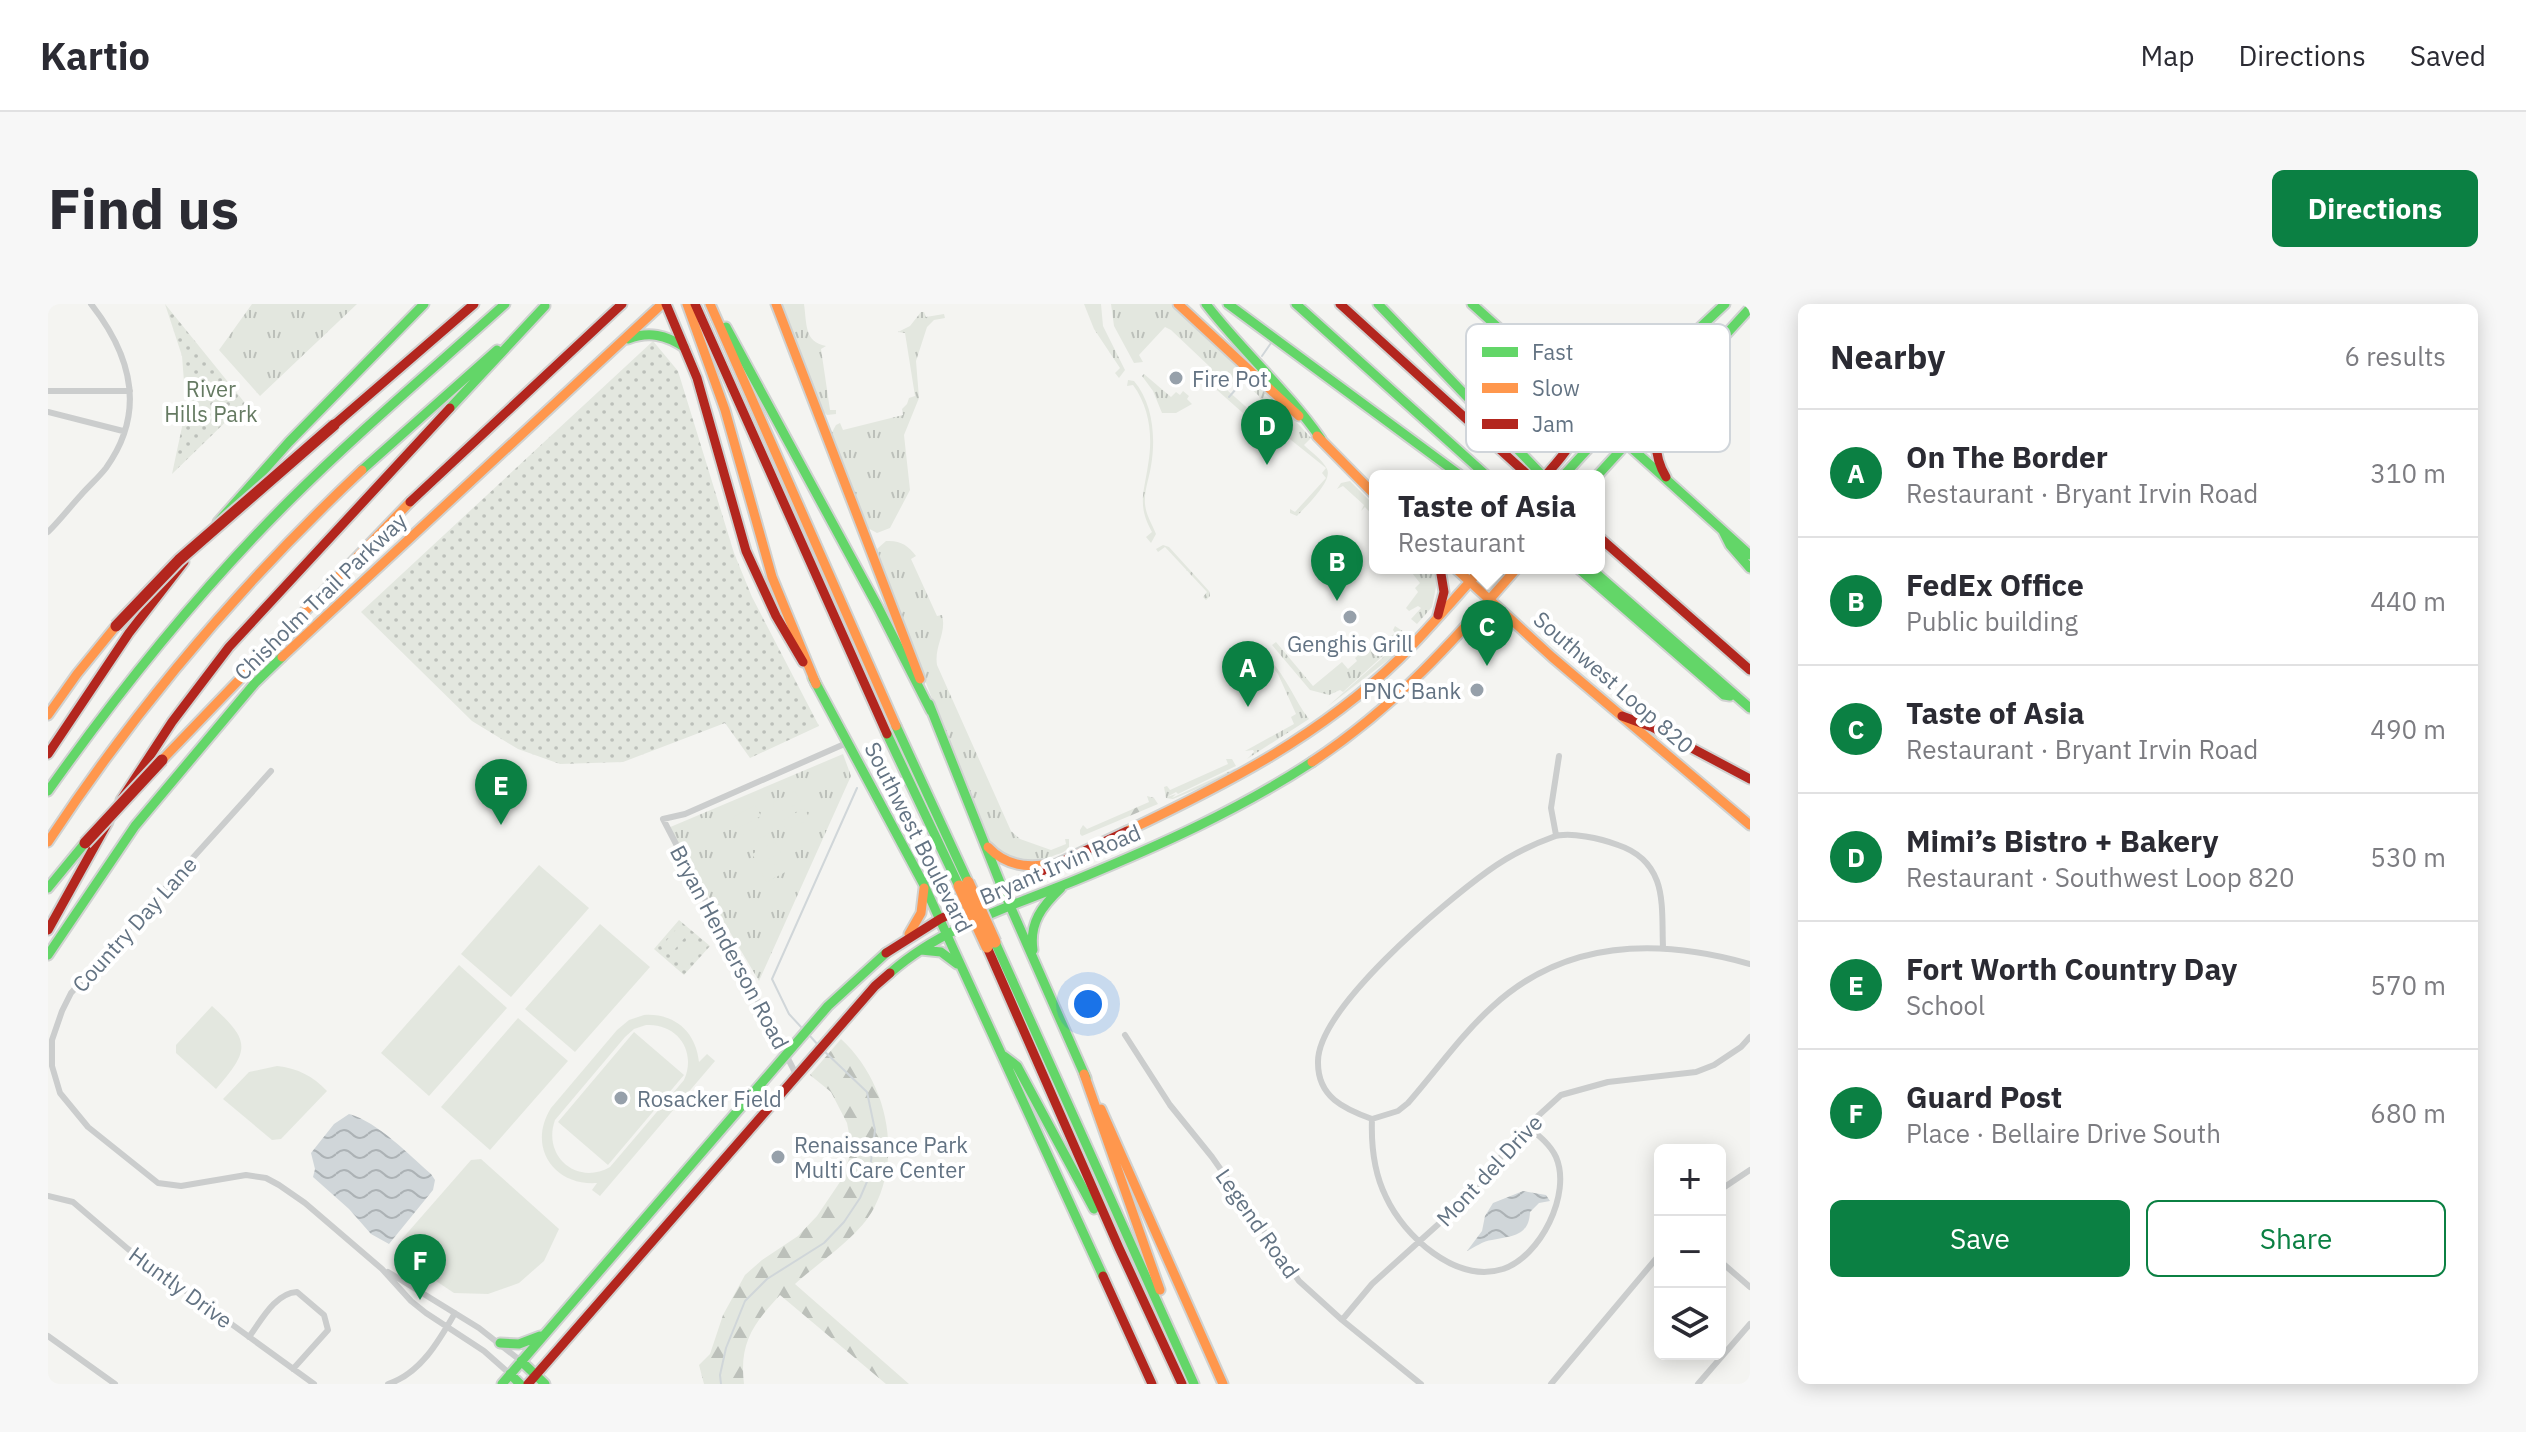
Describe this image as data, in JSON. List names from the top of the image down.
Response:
{
  "streets": {
    "main road": [
      "Chisholm Trail Parkway",
      "Southwest Loop 820",
      "Southwest Boulevard",
      "Bryant Irvin Road"
    ],
    "street": [
      "Country Day Lane",
      "Bryan Henderson Road",
      "Mont del Drive",
      "Legend Road",
      "Huntly Drive"
    ]
  },
  "crossings": [
    ["Chisholm Trail Parkway", "Southwest Boulevard"],
    ["Southwest Loop 820", "Bryant Irvin Road"],
    ["Southwest Boulevard", "Bryant Irvin Road"],
    ["Southwest Boulevard", "Bryan Henderson Road"],
    ["Bryant Irvin Road", "Bryan Henderson Road"],
    ["Mont del Drive", "Legend Road"]
  ],
  "parks": ["River Hills Park"],
  "places": [
    "Fire Pot",
    "Genghis Grill",
    "PNC Bank",
    "Rosacker Field",
    "Renaissance Park Multi Care Center"
  ],
  "legend": ["Fast", "Slow", "Jam"],
  "page": {
    "header": "Kartio",
    "nav": ["Map", "Directions", "Saved"],
    "buttons": [
      "Directions",
      ["Save", "Share"]
    ],
    "title": "Find us",
    "heading": ["Nearby", "6 results"],
    "pins": [
      "D",
      "B",
      "C",
      "A",
      "E",
      "F"
    ],
    "list": [
      {
        "mark": "A",
        "name": "On The Border",
        "note": "Restaurant · Bryant Irvin Road",
        "value": "310 m"
      },
      {
        "mark": "B",
        "name": "FedEx Office",
        "note": "Public building",
        "value": "440 m"
      },
      {
        "mark": "C",
        "name": "Taste of Asia",
        "note": "Restaurant · Bryant Irvin Road",
        "value": "490 m"
      },
      {
        "mark": "D",
        "name": "Mimi’s Bistro + Bakery",
        "note": "Restaurant · Southwest Loop 820",
        "value": "530 m"
      },
      {
        "mark": "E",
        "name": "Fort Worth Country Day",
        "note": "School",
        "value": "570 m"
      },
      {
        "mark": "F",
        "name": "Guard Post",
        "note": "Place · Bellaire Drive South",
        "value": "680 m"
      }
    ],
    "popup": ["Taste of Asia", "Restaurant"],
    "map_buttons": ["+", "−"]
  }
}
